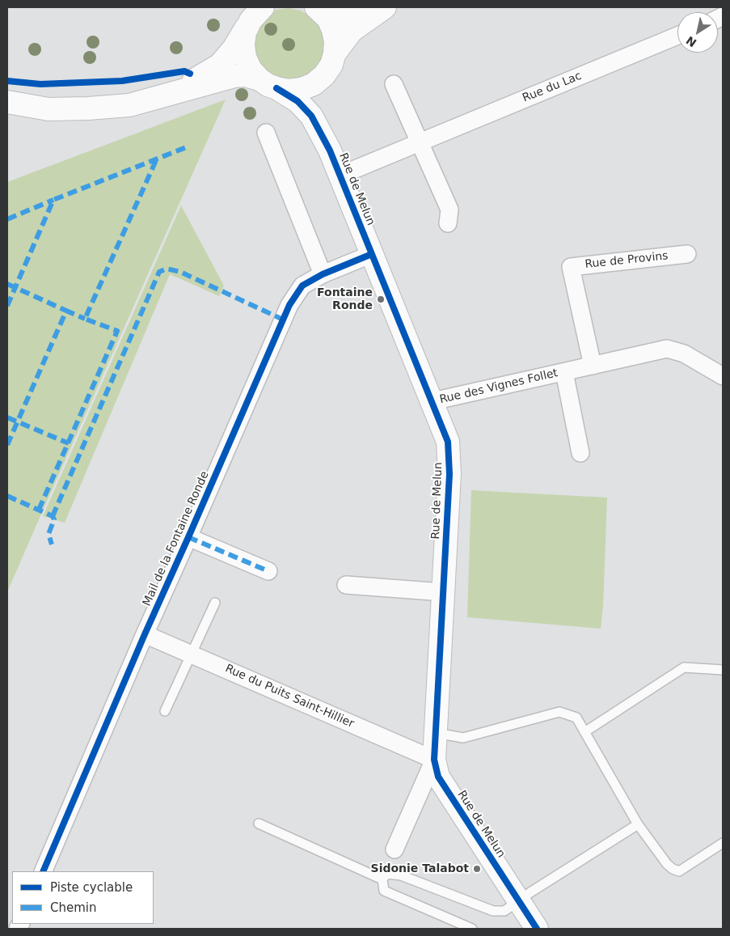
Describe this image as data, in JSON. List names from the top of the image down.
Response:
{
  "streets": {
    "street": [
      "Rue du Lac",
      "Rue de Melun",
      "Rue de Provins",
      "Rue des Vignes Follet",
      "Mail de la Fontaine Ronde",
      "Rue du Puits Saint-Hillier"
    ]
  },
  "crossings": [
    ["Rue du Lac", "Rue de Melun"],
    ["Rue de Melun", "Rue des Vignes Follet"],
    ["Rue de Melun", "Mail de la Fontaine Ronde"],
    ["Rue de Melun", "Rue du Puits Saint-Hillier"],
    ["Rue de Provins", "Rue des Vignes Follet"],
    ["Mail de la Fontaine Ronde", "Rue du Puits Saint-Hillier"]
  ],
  "places": ["Fontaine Ronde", "Sidonie Talabot"],
  "legend": ["Piste cyclable", "Chemin"],
  "north": "bottom left"
}
